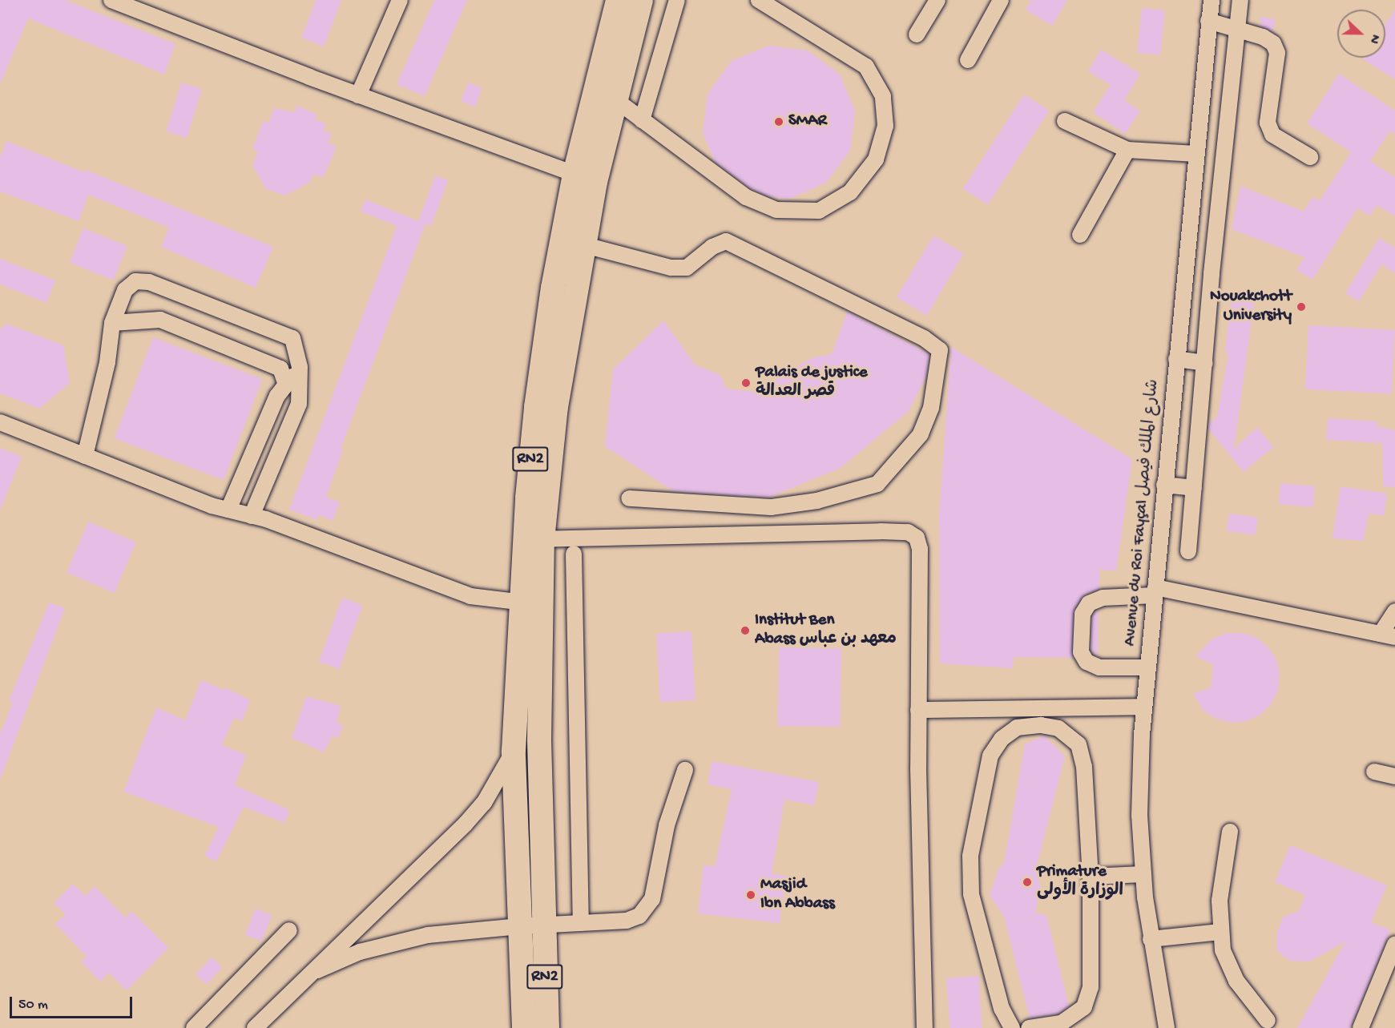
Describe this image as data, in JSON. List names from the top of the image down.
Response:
{
  "streets": {
    "highway": ["RN2"],
    "street": ["Avenue du Roi Fayçal شارع الملك فيصل"]
  },
  "places": [
    "SMAR",
    "Nouakchott University",
    "Palais de justice قصر العدالة",
    "Institut Ben Abass معهد بن عباس",
    "Primature الوزارة الأولى",
    "Masjid Ibn Abbass"
  ],
  "scale_bar": "50 m",
  "north": "right"
}
